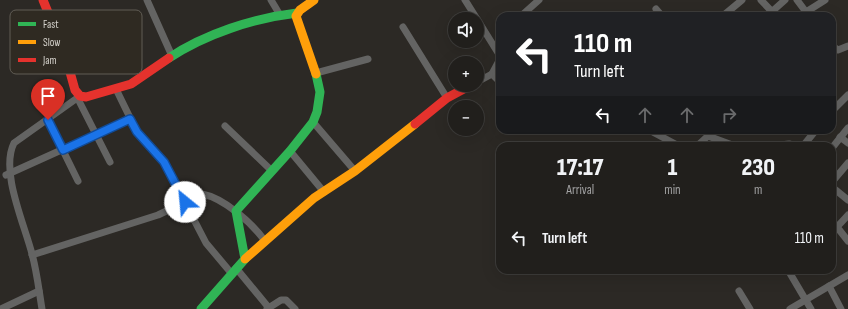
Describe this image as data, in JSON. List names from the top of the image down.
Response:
{
  "legend": ["Fast", "Slow", "Jam"],
  "page": {
    "map_buttons": ["+", "−"],
    "turn": ["110 m", "Turn left"],
    "eta": [
      "17:17",
      "Arrival",
      "1",
      "min",
      "230",
      "m"
    ],
    "list": [
      {
        "name": "Turn left",
        "value": "110 m"
      }
    ]
  }
}
